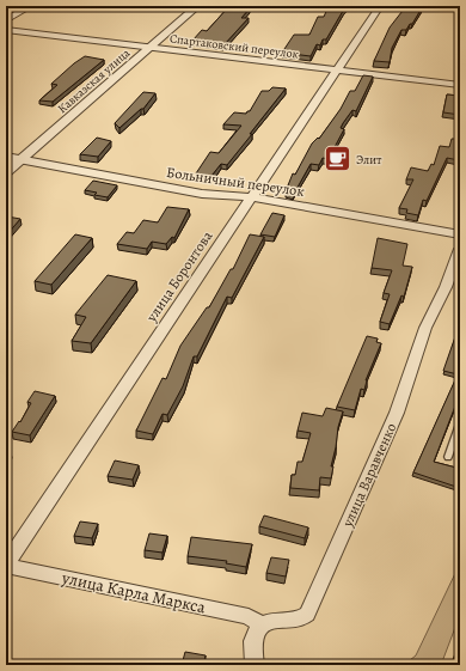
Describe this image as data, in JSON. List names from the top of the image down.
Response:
{
  "streets": {
    "street": [
      "Спартаковский переулок",
      "Кавказская улица",
      "Больничный переулок",
      "улица Боронтова",
      "улица Варавченко",
      "улица Карла Маркса"
    ]
  },
  "crossings": [
    ["Спартаковский переулок", "Кавказская улица"],
    ["Спартаковский переулок", "улица Боронтова"],
    ["Кавказская улица", "Больничный переулок"],
    ["Больничный переулок", "улица Боронтова"],
    ["улица Боронтова", "улица Карла Маркса"],
    ["улица Варавченко", "улица Карла Маркса"]
  ],
  "places": {
    "cafe": ["Элит"]
  }
}
